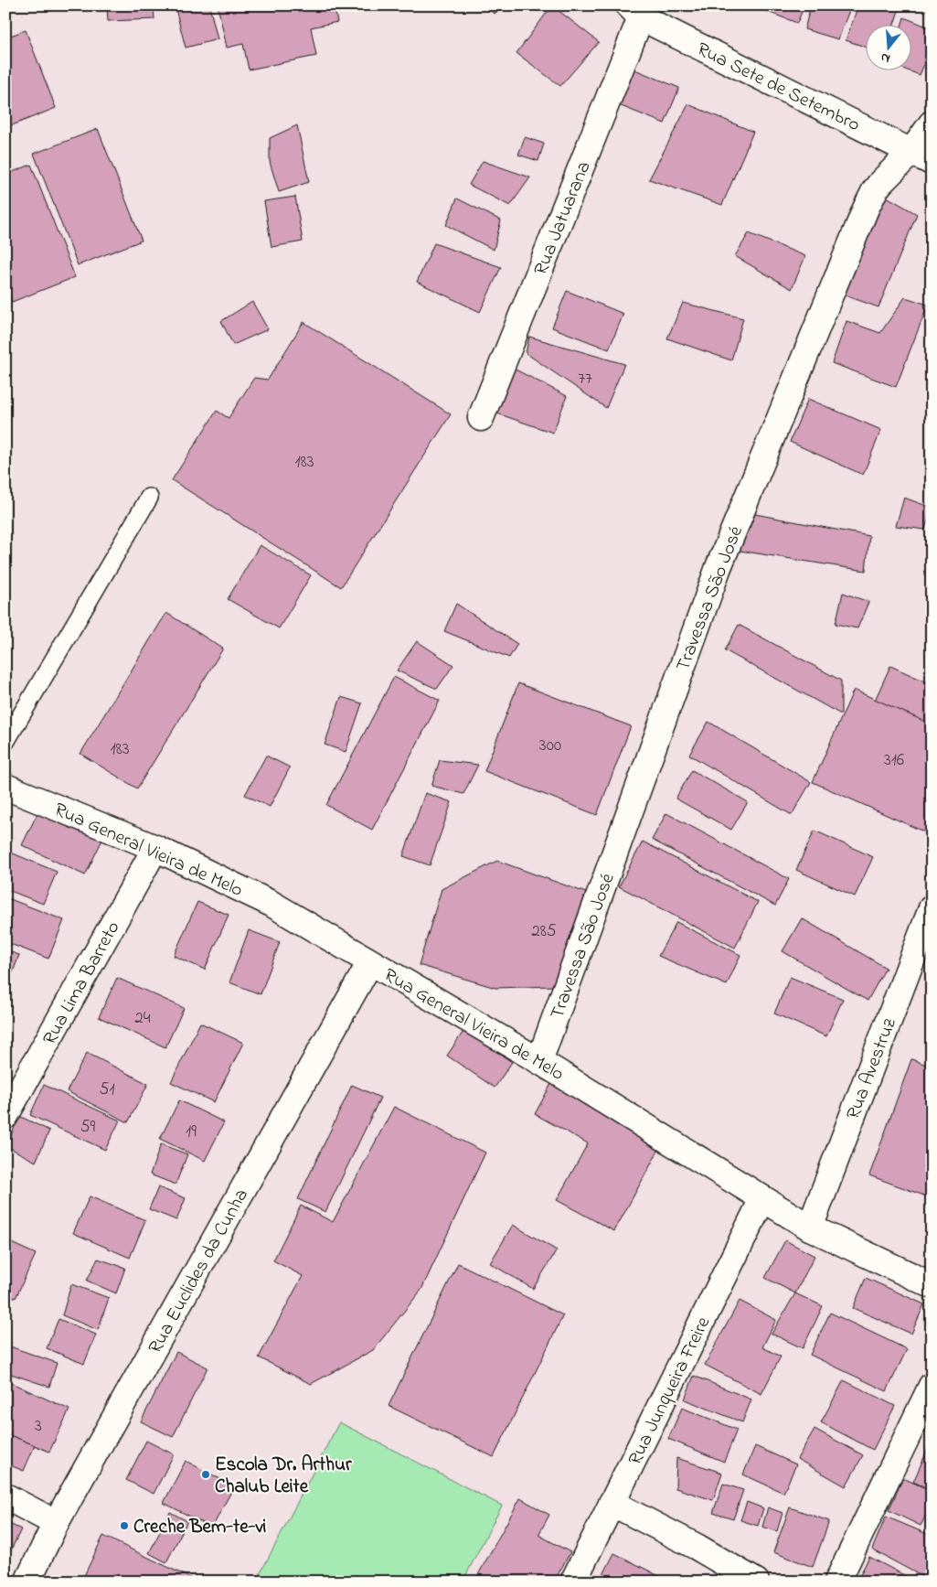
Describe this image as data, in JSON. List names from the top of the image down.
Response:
{
  "streets": {
    "street": [
      "Rua Sete de Setembro",
      "Rua Jatuarana",
      "Travessa São José",
      "Rua General Vieira de Melo",
      "Rua Lima Barreto",
      "Rua Avestruz",
      "Rua Euclides da Cunha",
      "Rua Junqueira Freire"
    ]
  },
  "crossings": [
    ["Rua Sete de Setembro", "Rua Jatuarana"],
    ["Rua Sete de Setembro", "Travessa São José"],
    ["Travessa São José", "Rua General Vieira de Melo"],
    ["Rua General Vieira de Melo", "Rua Lima Barreto"],
    ["Rua General Vieira de Melo", "Rua Avestruz"],
    ["Rua General Vieira de Melo", "Rua Euclides da Cunha"],
    ["Rua General Vieira de Melo", "Rua Junqueira Freire"]
  ],
  "places": ["Escola Dr. Arthur Chalub Leite", "Creche Bem-te-vi"],
  "house_numbers": [
    "77",
    "183",
    "300",
    "183",
    "316",
    "285",
    "24",
    "51",
    "59",
    "19",
    "3"
  ],
  "north": "bottom"
}
